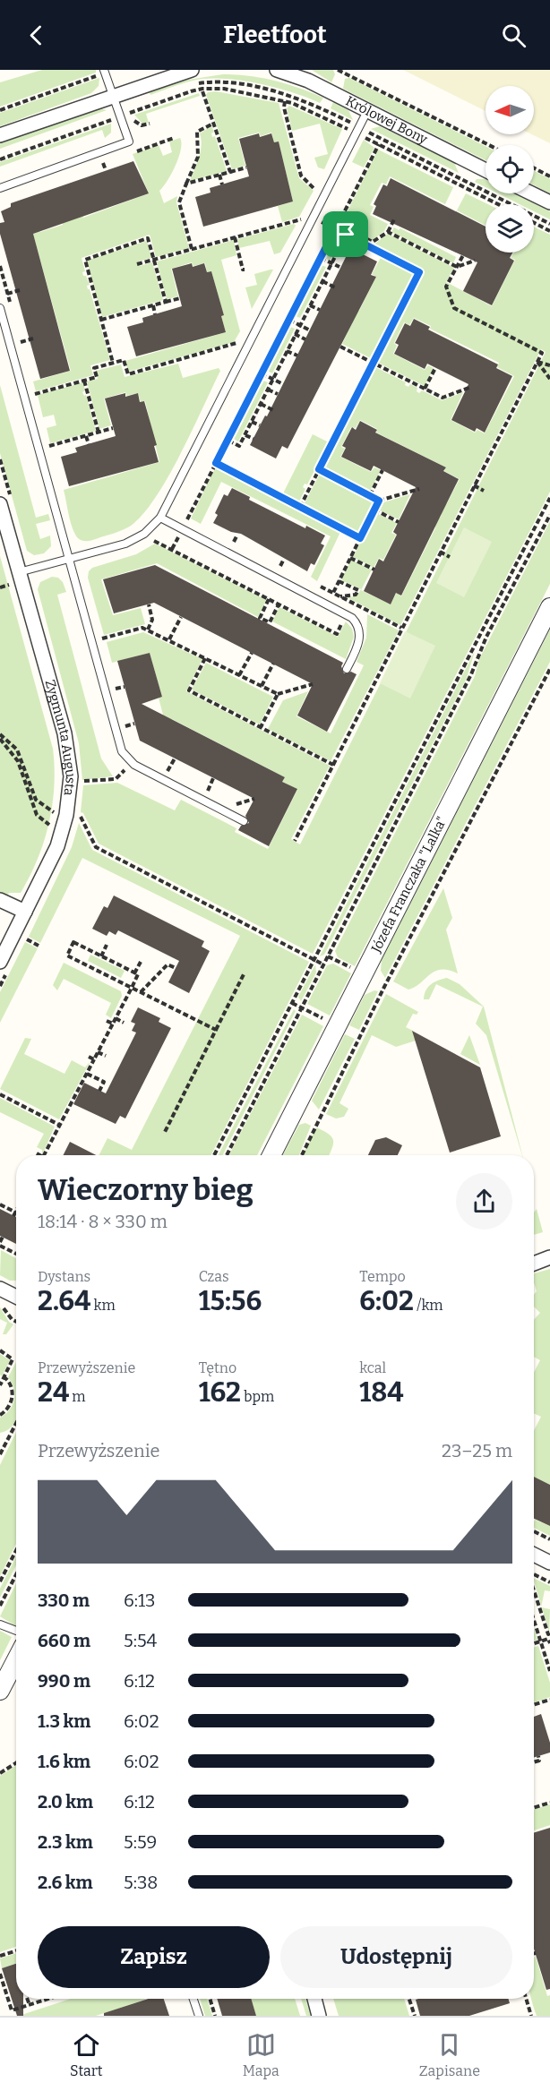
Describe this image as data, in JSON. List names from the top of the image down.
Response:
{
  "streets": {
    "street": ["Królowej Bony", "Zygmunta Augusta", "Józefa Franczaka \"Lalka\""]
  },
  "north": "left",
  "page": {
    "header": "Fleetfoot",
    "heading": ["Wieczorny bieg", "18:14 · 8 × 330 m"],
    "stats": [
      ["Dystans", "2.64 km"],
      ["Czas", "15:56"],
      ["Tempo", "6:02 /km"],
      ["Przewyższenie", "24 m"],
      ["Tętno", "162 bpm"],
      ["kcal", "184"]
    ],
    "chart": ["Przewyższenie", "23–25 m"],
    "list": [
      {
        "name": "330 m",
        "note": "6:13"
      },
      {
        "name": "660 m",
        "note": "5:54"
      },
      {
        "name": "990 m",
        "note": "6:12"
      },
      {
        "name": "1.3 km",
        "note": "6:02"
      },
      {
        "name": "1.6 km",
        "note": "6:02"
      },
      {
        "name": "2.0 km",
        "note": "6:12"
      },
      {
        "name": "2.3 km",
        "note": "5:59"
      },
      {
        "name": "2.6 km",
        "note": "5:38"
      }
    ],
    "buttons": ["Zapisz", "Udostępnij"],
    "tabs": ["Start", "Mapa", "Zapisane"]
  }
}
